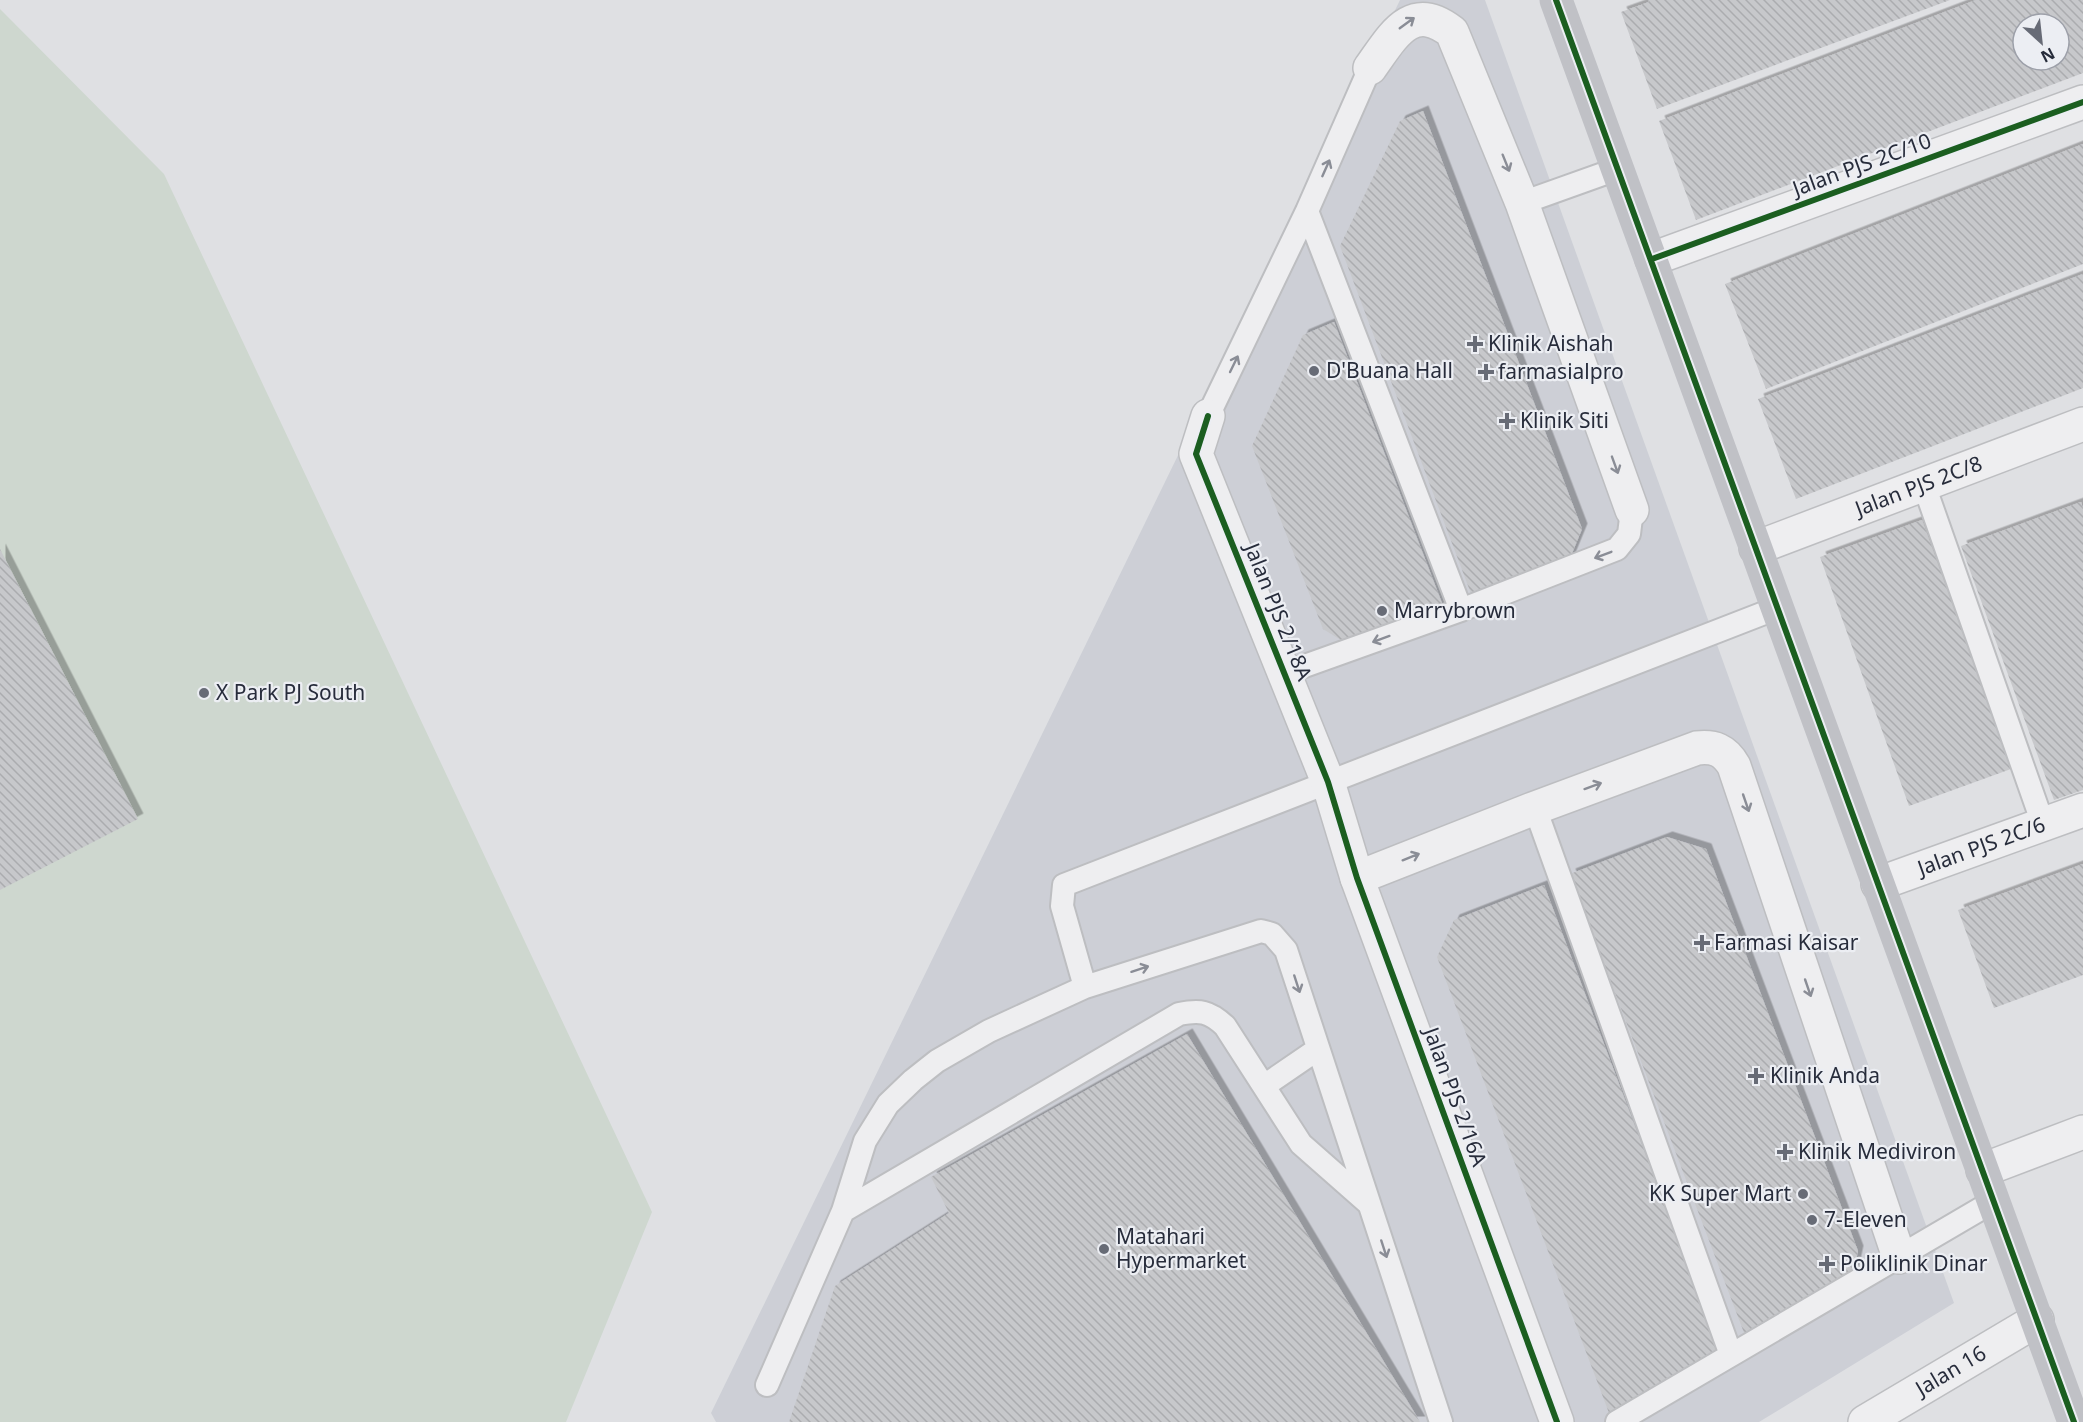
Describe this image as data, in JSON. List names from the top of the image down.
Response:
{
  "streets": {
    "street": [
      "Jalan PJS 2C/10",
      "Jalan PJS 2C/8",
      "Jalan PJS 2/18A",
      "Jalan PJS 2C/6",
      "Jalan PJS 2/16A",
      "Jalan 16"
    ]
  },
  "crossings": [
    ["Jalan PJS 2/18A", "Jalan PJS 2/16A"]
  ],
  "places": {
    "health": [
      "Klinik Aishah",
      "farmasialpro",
      "Klinik Siti",
      "Farmasi Kaisar",
      "Klinik Anda",
      "Klinik Mediviron",
      "Poliklinik Dinar"
    ],
    "other": [
      "D'Buana Hall",
      "Marrybrown",
      "X Park PJ South",
      "KK Super Mart",
      "7-Eleven",
      "Matahari Hypermarket"
    ]
  },
  "north": "bottom right"
}
